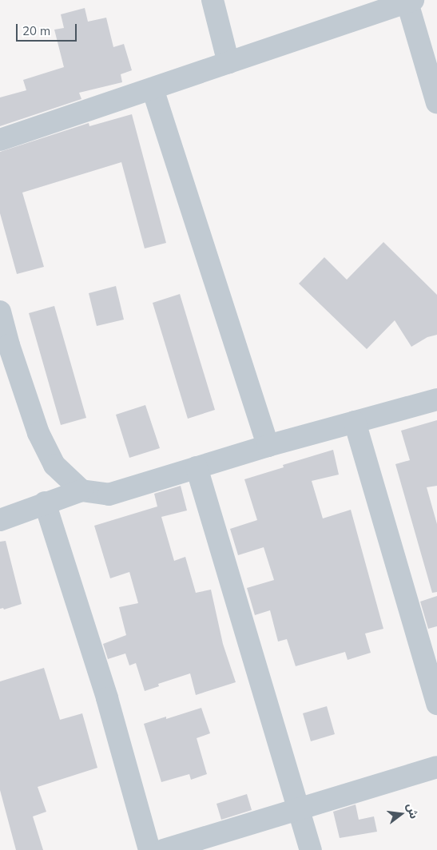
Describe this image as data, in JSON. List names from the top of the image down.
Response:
{
  "scale_bar": "20 m",
  "north": "right"
}
